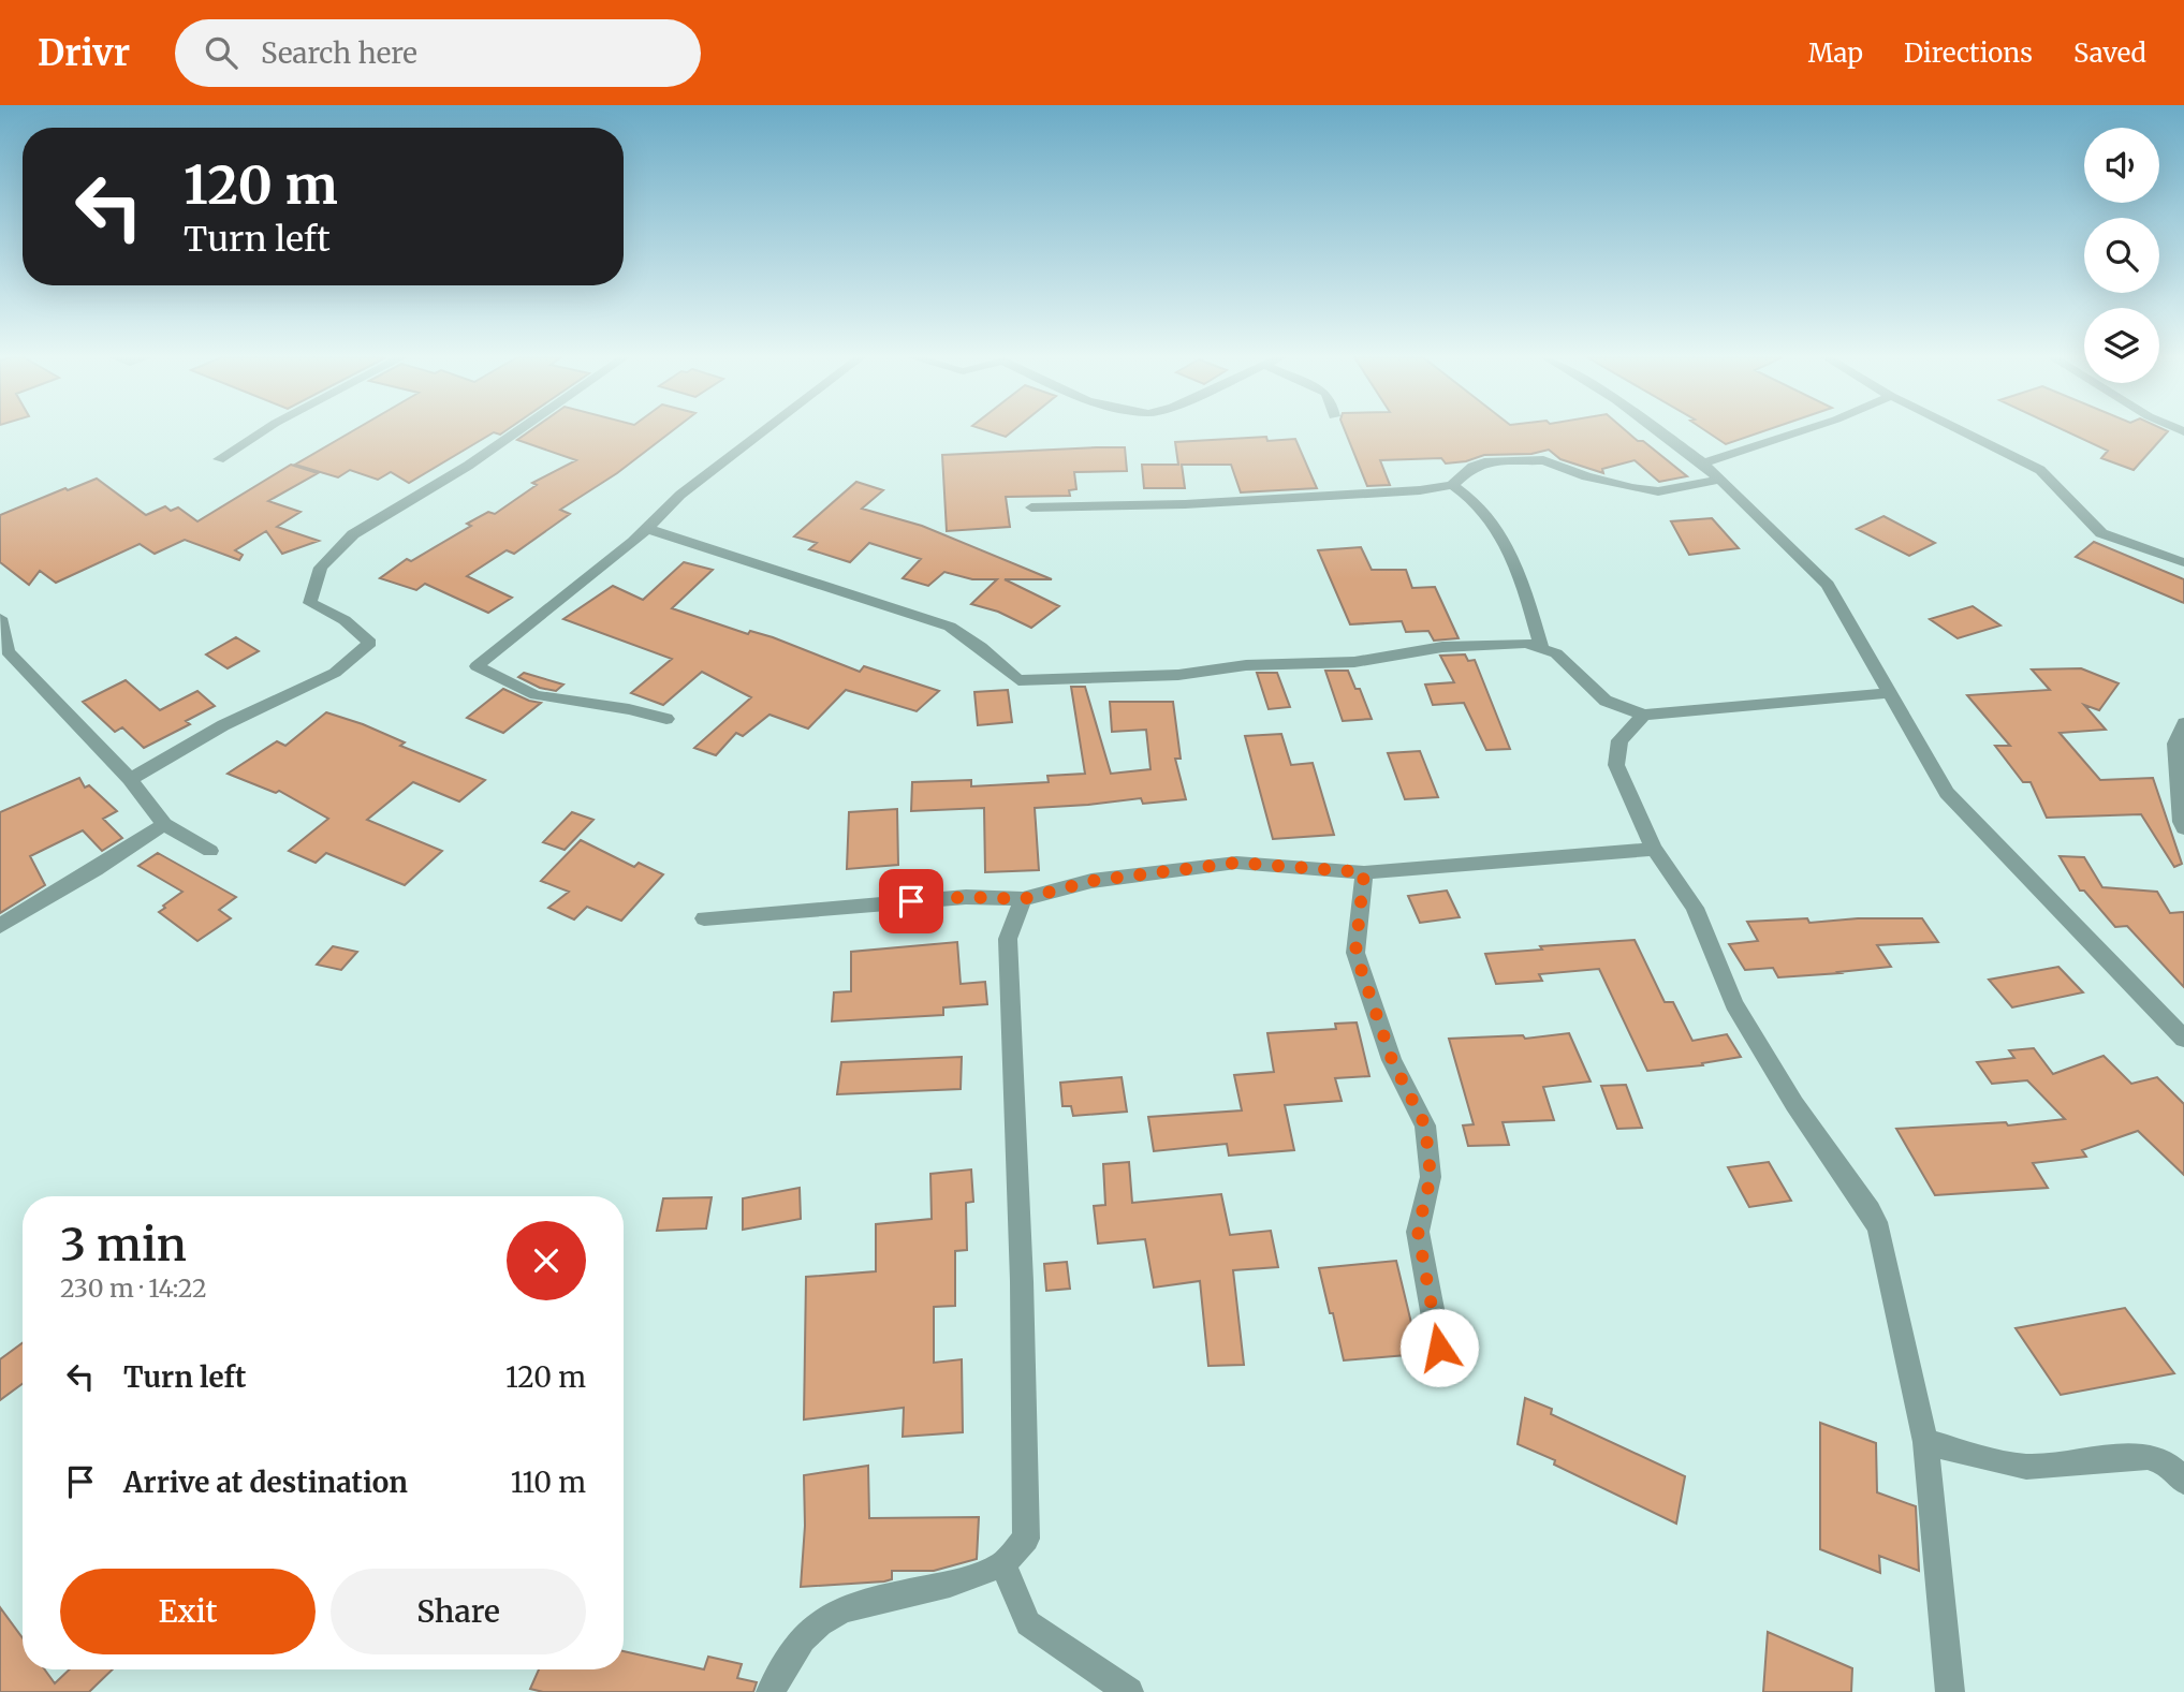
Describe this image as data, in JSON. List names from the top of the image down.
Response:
{
  "page": {
    "header": "Drivr",
    "search": "Search here",
    "nav": ["Map", "Directions", "Saved"],
    "turn": ["120 m", "Turn left"],
    "heading": ["3 min", "230 m · 14:22"],
    "list": [
      {
        "name": "Turn left",
        "value": "120 m"
      },
      {
        "name": "Arrive at destination",
        "value": "110 m"
      }
    ],
    "buttons": ["Exit", "Share"]
  }
}
